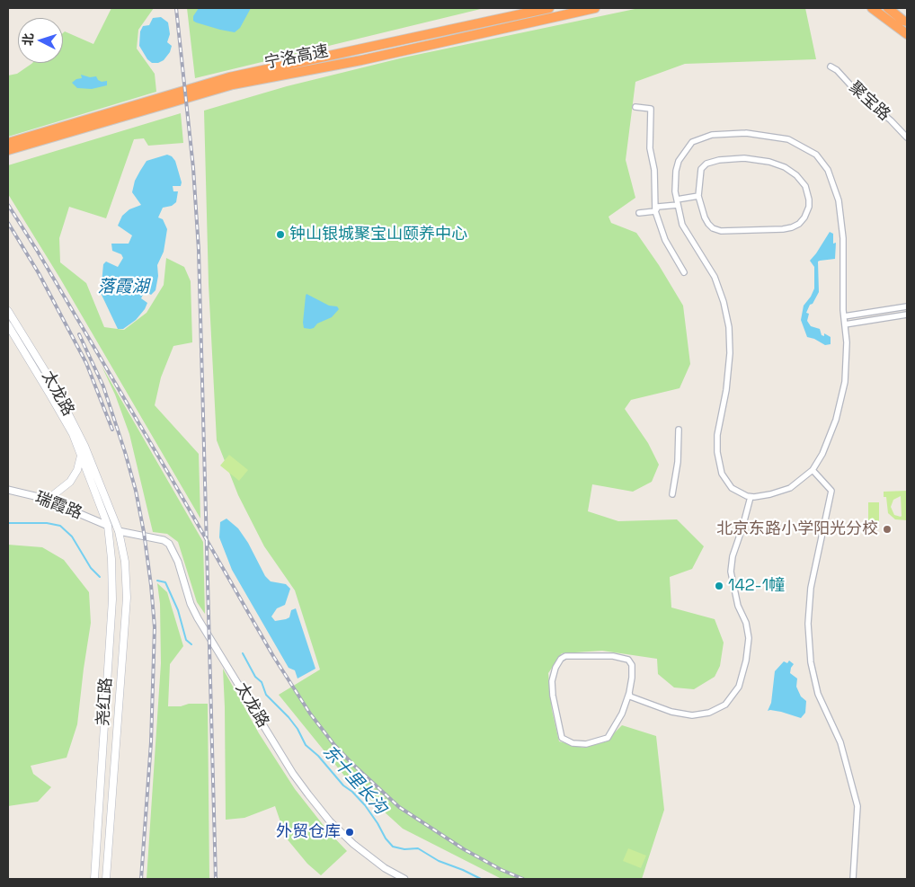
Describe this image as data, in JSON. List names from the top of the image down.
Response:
{
  "streets": {
    "highway": ["宁洛高速"],
    "main road": ["太龙路", "尧红路"],
    "street": ["聚宝路", "瑞霞路"]
  },
  "crossings": [
    ["太龙路", "瑞霞路"],
    ["太龙路", "尧红路"],
    ["瑞霞路", "尧红路"]
  ],
  "water": ["落霞湖", "东十里长沟"],
  "places": [
    "钟山银城聚宝山颐养中心",
    "北京东路小学阳光分校",
    "142-1幢",
    "外贸仓库"
  ],
  "north": "left"
}
